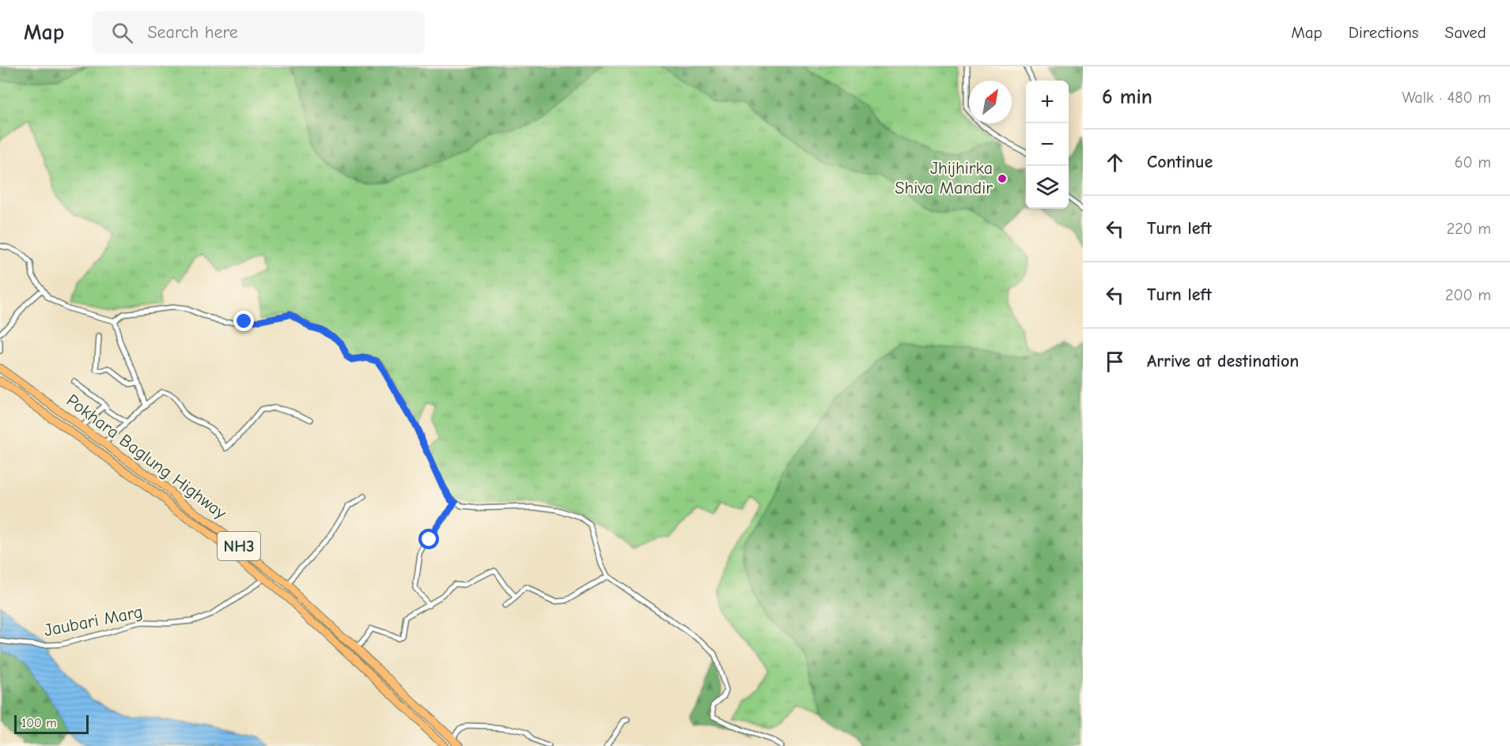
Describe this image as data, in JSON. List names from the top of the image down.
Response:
{
  "streets": {
    "highway": ["Pokhara Baglung Highway", "NH3"],
    "street": ["Jaubari Marg"]
  },
  "crossings": [
    ["Pokhara Baglung Highway", "Jaubari Marg"]
  ],
  "places": ["Jhijhirka Shiva Mandir"],
  "scale_bar": "100 m",
  "north": "top right",
  "page": {
    "header": "Map",
    "search": "Search here",
    "nav": ["Map", "Directions", "Saved"],
    "heading": ["6 min", "Walk · 480 m"],
    "map_buttons": ["+", "−"],
    "list": [
      ["Continue", "60 m"],
      ["Turn left", "220 m"],
      ["Turn left", "200 m"],
      "Arrive at destination"
    ],
    "scale": "100 m"
  }
}
